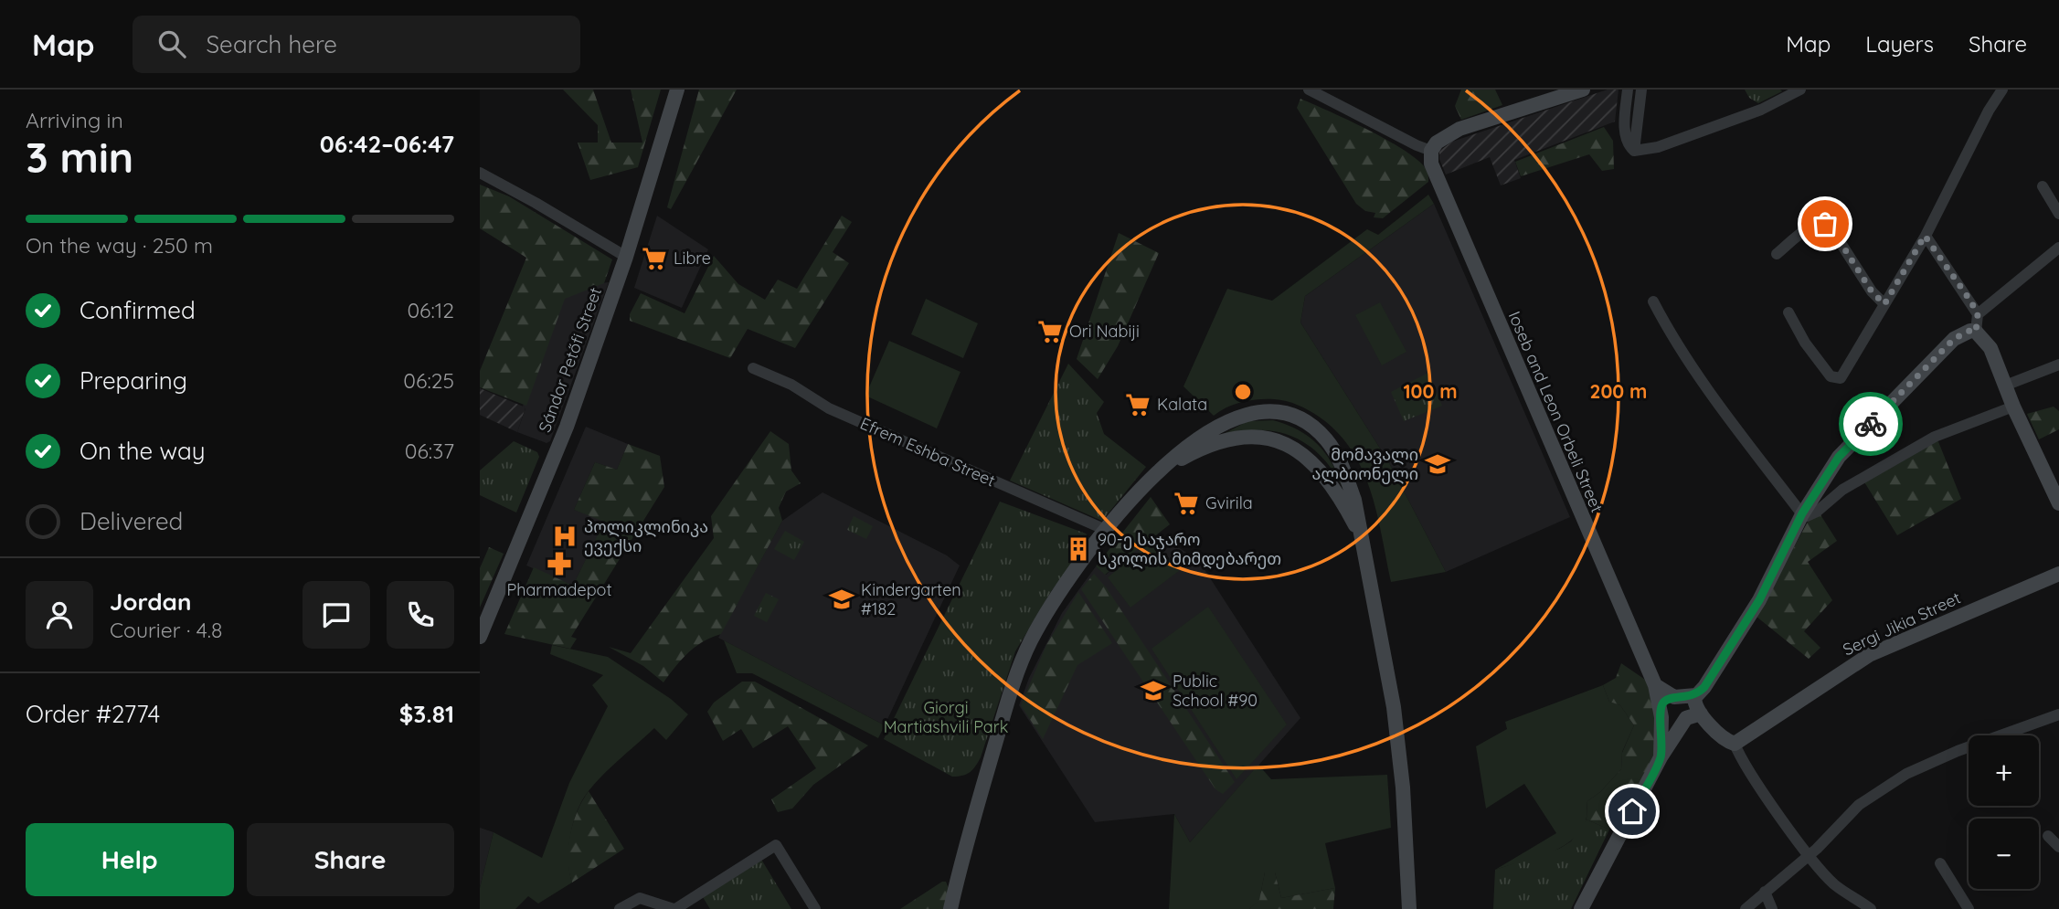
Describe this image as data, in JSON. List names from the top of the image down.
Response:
{
  "streets": {
    "street": [
      "Sándor Petőfi Street",
      "Ioseb and Leon Orbeli Street",
      "Efrem Eshba Street",
      "Sergi Jikia Street"
    ]
  },
  "parks": ["Giorgi Martiashvili Park"],
  "places": {
    "supermarket": [
      "Libre",
      "Ori Nabiji",
      "Kalata",
      "Gvirila"
    ],
    "school or university": ["მომავალი ალბიონელი", "Kindergarten #182", "Public School #90"],
    "hospital": ["პოლიკლინიკა ევექსი"],
    "building": ["90-ე საჯარო სკოლის მიმდებარეთ"],
    "pharmacy": ["Pharmadepot"]
  },
  "page": {
    "header": "Map",
    "search": "Search here",
    "nav": ["Map", "Layers", "Share"],
    "heading": ["3 min", "Arriving in", "06:42–06:47"],
    "panel": [
      "Jordan",
      "Courier · 4.8",
      "Order #2774",
      "$3.81"
    ],
    "bar": "On the way · 250 m",
    "list": [
      ["Confirmed", "06:12"],
      ["Preparing", "06:25"],
      ["On the way", "06:37"],
      "Delivered"
    ],
    "map_buttons": ["+", "−"],
    "buttons": ["Help", "Share"]
  },
  "rings": ["100 m", "200 m"]
}
